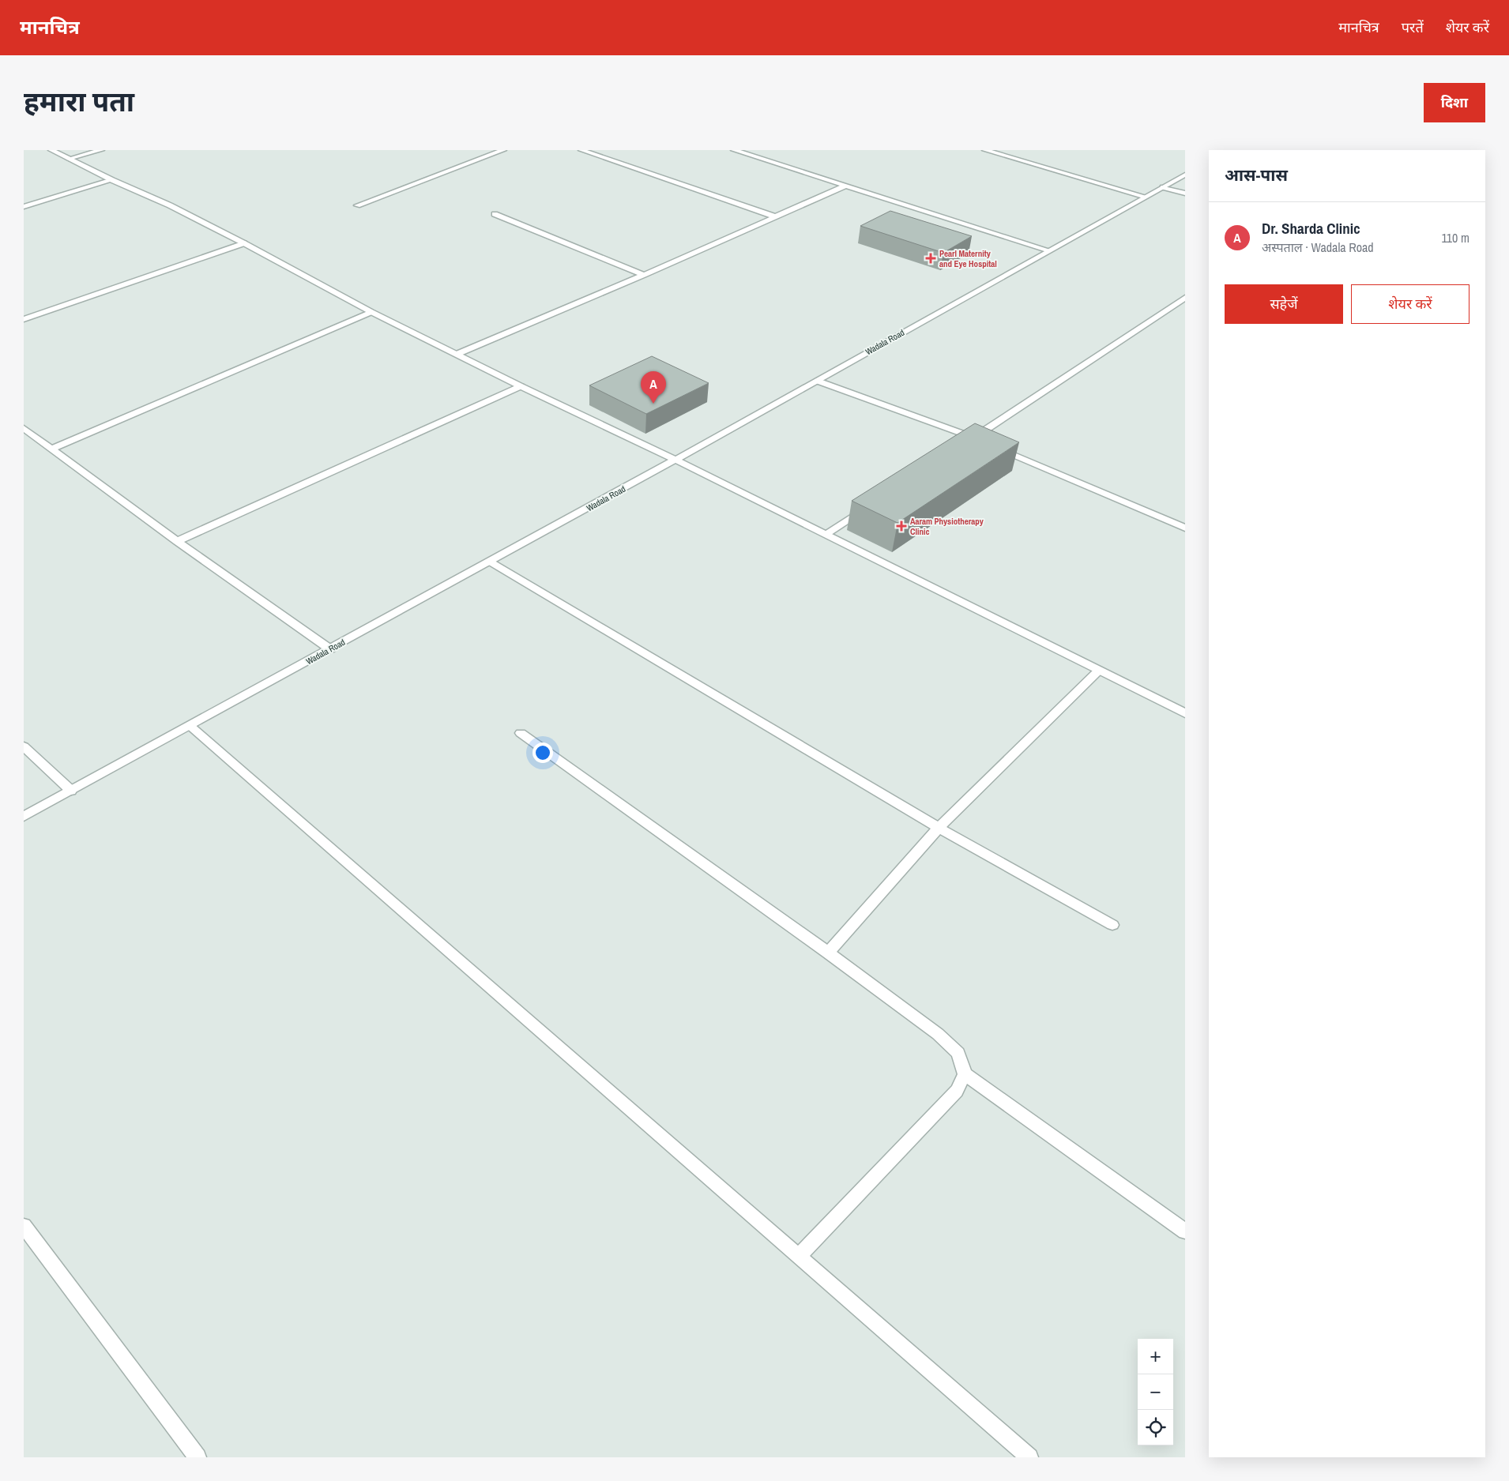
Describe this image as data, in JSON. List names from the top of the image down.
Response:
{
  "streets": {
    "street": ["Wadala Road"]
  },
  "places": {
    "health": ["Pearl Maternity and Eye Hospital", "Aaram Physiotherapy Clinic"]
  },
  "page": {
    "header": "मानचित्र",
    "nav": ["मानचित्र", "परतें", "शेयर करें"],
    "title": "हमारा पता",
    "buttons": [
      "दिशा",
      ["सहेजें", "शेयर करें"]
    ],
    "heading": "आस-पास",
    "list": [
      {
        "mark": "A",
        "name": "Dr. Sharda Clinic",
        "note": "अस्पताल · Wadala Road",
        "value": "110 m"
      }
    ],
    "pins": "A",
    "map_buttons": ["+", "−"]
  }
}
